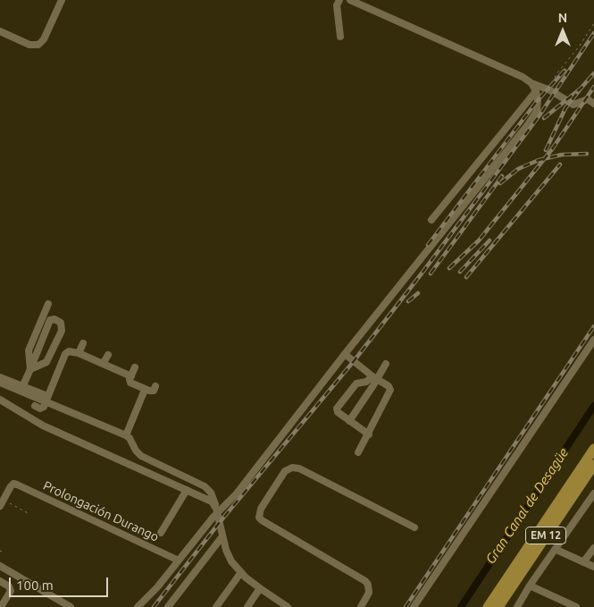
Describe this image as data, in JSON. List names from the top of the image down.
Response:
{
  "streets": {
    "highway": ["EM 12"],
    "street": ["Prolongación Durango"]
  },
  "water": ["Gran Canal de Desagüe"],
  "scale_bar": "100 m",
  "north": "top"
}
